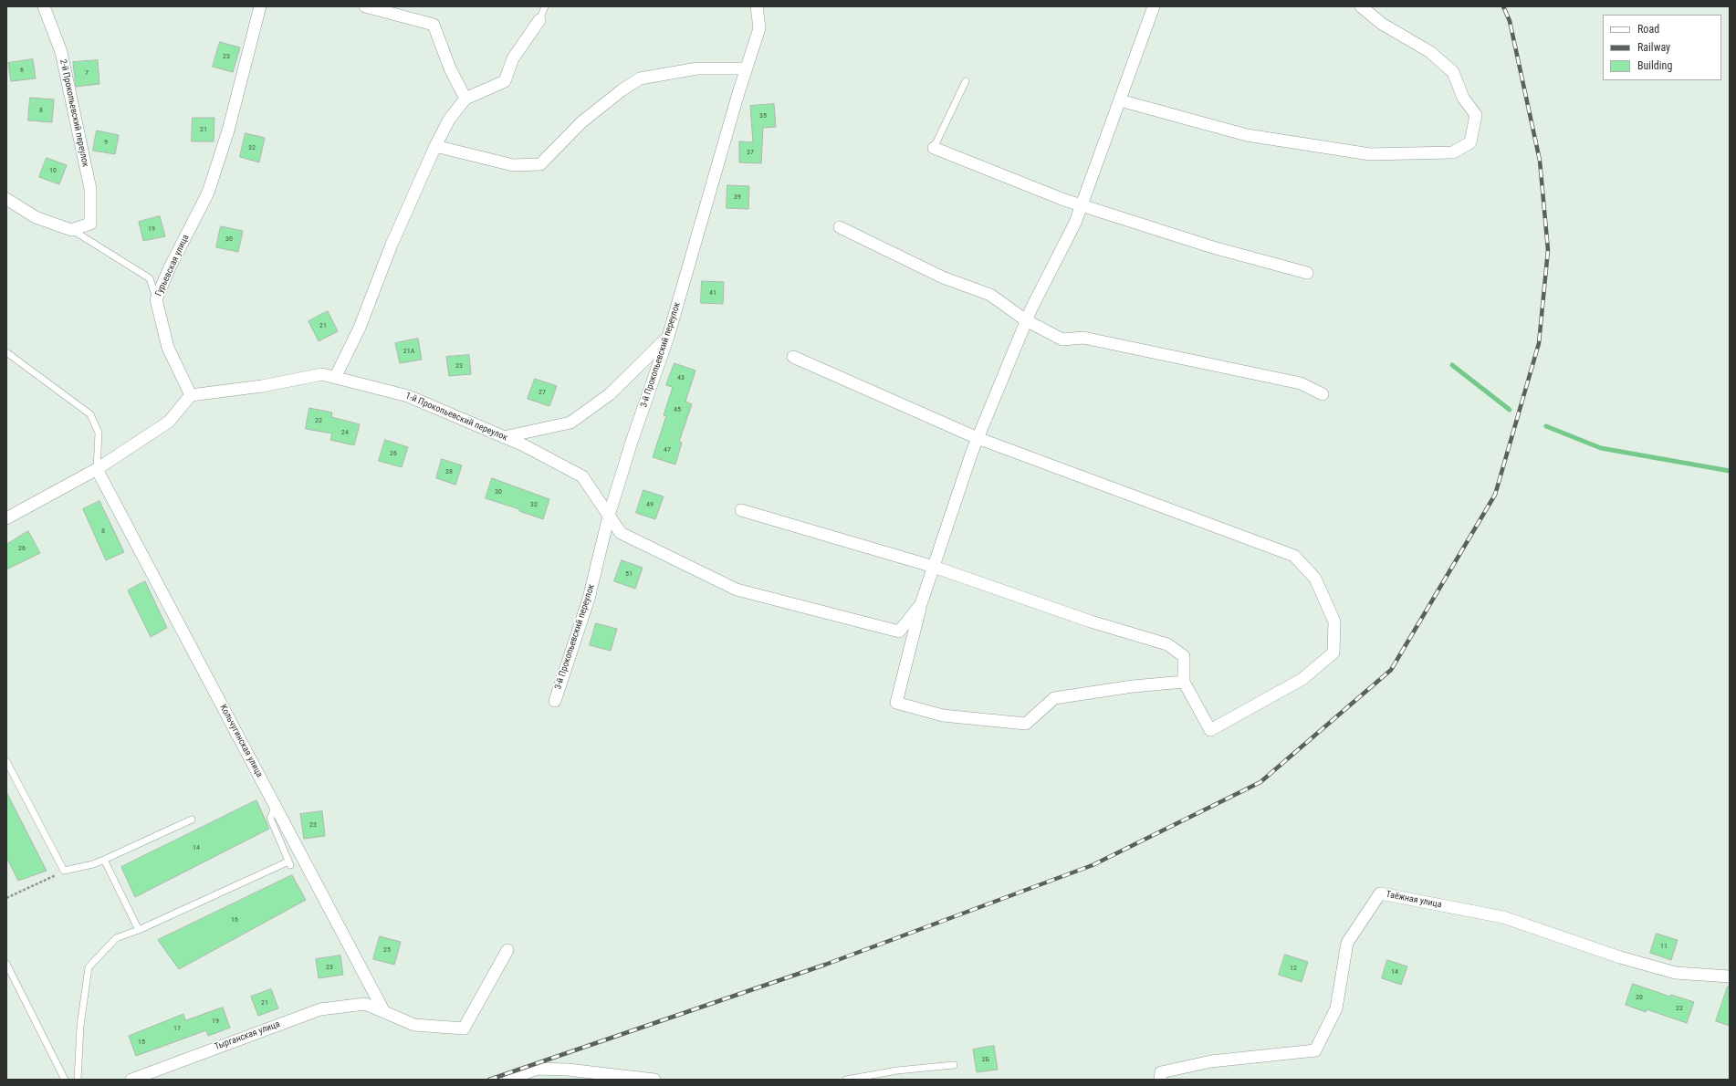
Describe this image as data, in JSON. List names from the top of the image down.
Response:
{
  "streets": {
    "street": [
      "2-й Прокопьевский переулок",
      "Гурьевская улица",
      "3-й Прокопьевский переулок",
      "1-й Прокопьевский переулок",
      "Кольчугинская улица",
      "Таёжная улица",
      "Тырганская улица"
    ]
  },
  "crossings": [
    ["Гурьевская улица", "1-й Прокопьевский переулок"],
    ["3-й Прокопьевский переулок", "1-й Прокопьевский переулок"],
    ["Кольчугинская улица", "Тырганская улица"]
  ],
  "house_numbers": [
    "23",
    "6",
    "7",
    "8",
    "35",
    "21",
    "9",
    "32",
    "37",
    "10",
    "39",
    "19",
    "30",
    "41",
    "21",
    "21А",
    "23",
    "43",
    "27",
    "45",
    "22",
    "24",
    "47",
    "26",
    "28",
    "30",
    "32",
    "49",
    "8",
    "26",
    "51",
    "23",
    "14",
    "16",
    "11",
    "25",
    "23",
    "12",
    "14",
    "20",
    "21",
    "22",
    "19",
    "17",
    "15",
    "2Б"
  ],
  "legend": ["Road", "Railway", "Building"]
}
